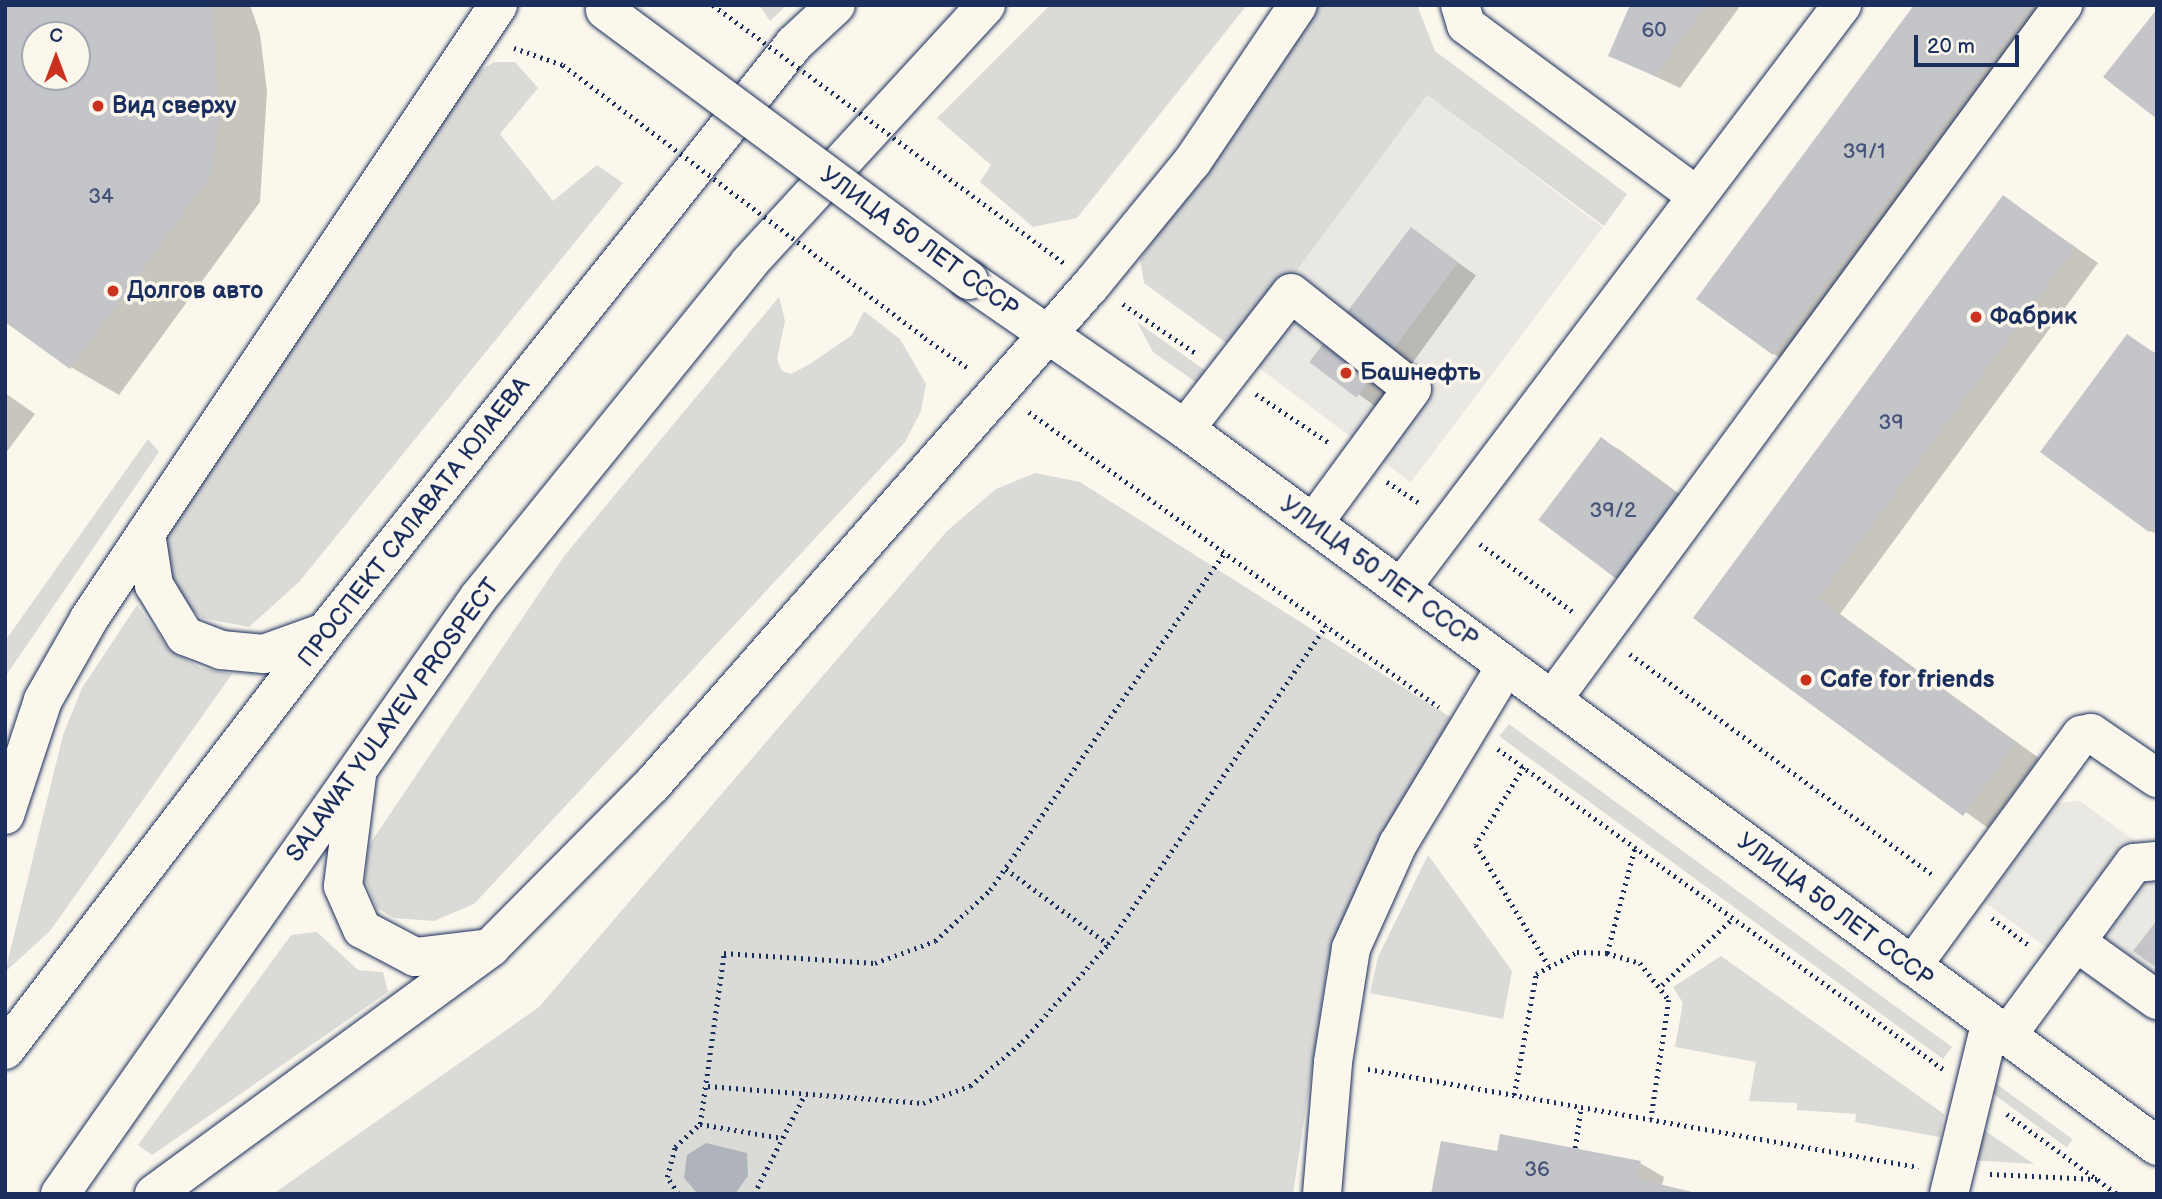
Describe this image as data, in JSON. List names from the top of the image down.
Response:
{
  "streets": {
    "main road": ["УЛИЦА 50 ЛЕТ СССР", "ПРОСПЕКТ САЛАВАТА ЮЛАЕВА", "SALAWAT YULAYEV PROSPECT"]
  },
  "places": [
    "Вид сверху",
    "Долгов авто",
    "Фабрик",
    "Башнефть",
    "Cafe for friends"
  ],
  "house_numbers": [
    "60",
    "39/1",
    "34",
    "39",
    "39/2",
    "36"
  ],
  "scale_bar": "20 m",
  "north": "top"
}
